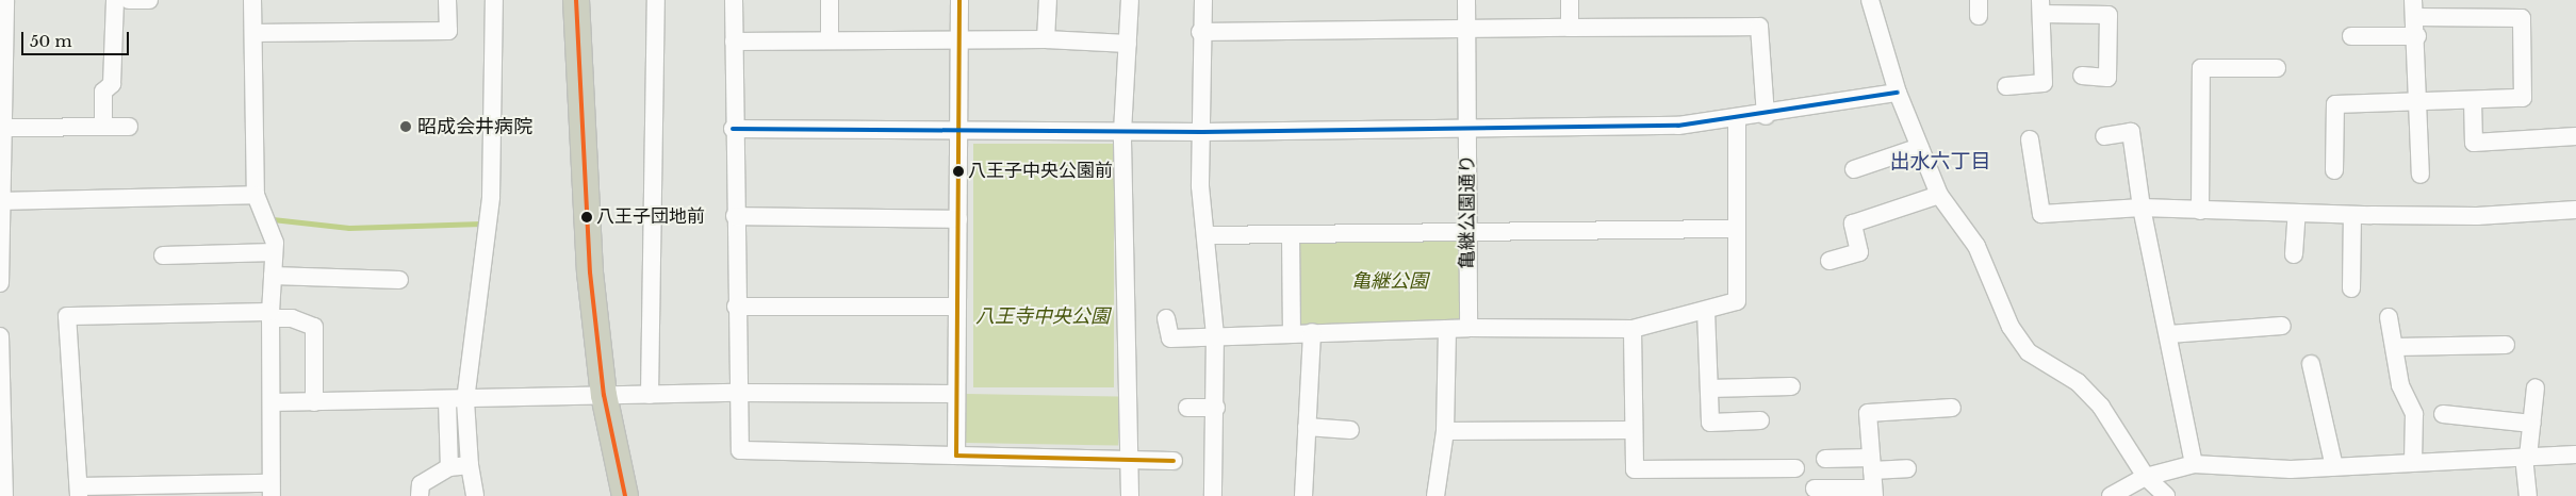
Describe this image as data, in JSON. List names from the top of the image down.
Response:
{
  "streets": {
    "street": ["亀継公園通り"]
  },
  "districts": ["出水六丁目"],
  "parks": ["亀継公園", "八王寺中央公園"],
  "places": ["昭成会井病院", "八王子中央公園前", "八王子団地前"],
  "scale_bar": "50 m"
}
